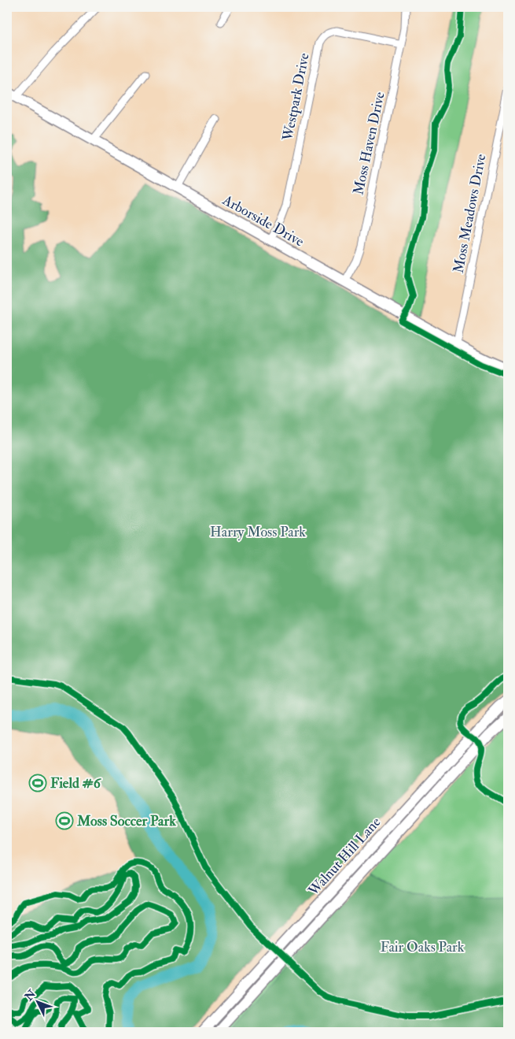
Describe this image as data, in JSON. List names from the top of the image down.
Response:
{
  "streets": {
    "main road": ["Arborside Drive", "Walnut Hill Lane"],
    "street": ["Westpark Drive", "Moss Haven Drive", "Moss Meadows Drive"]
  },
  "crossings": [
    ["Westpark Drive", "Moss Haven Drive"],
    ["Westpark Drive", "Arborside Drive"],
    ["Moss Haven Drive", "Arborside Drive"],
    ["Moss Meadows Drive", "Arborside Drive"]
  ],
  "parks": ["Harry Moss Park", "Fair Oaks Park"],
  "places": {
    "sports": ["Field #6", "Moss Soccer Park"]
  },
  "north": "top left"
}
